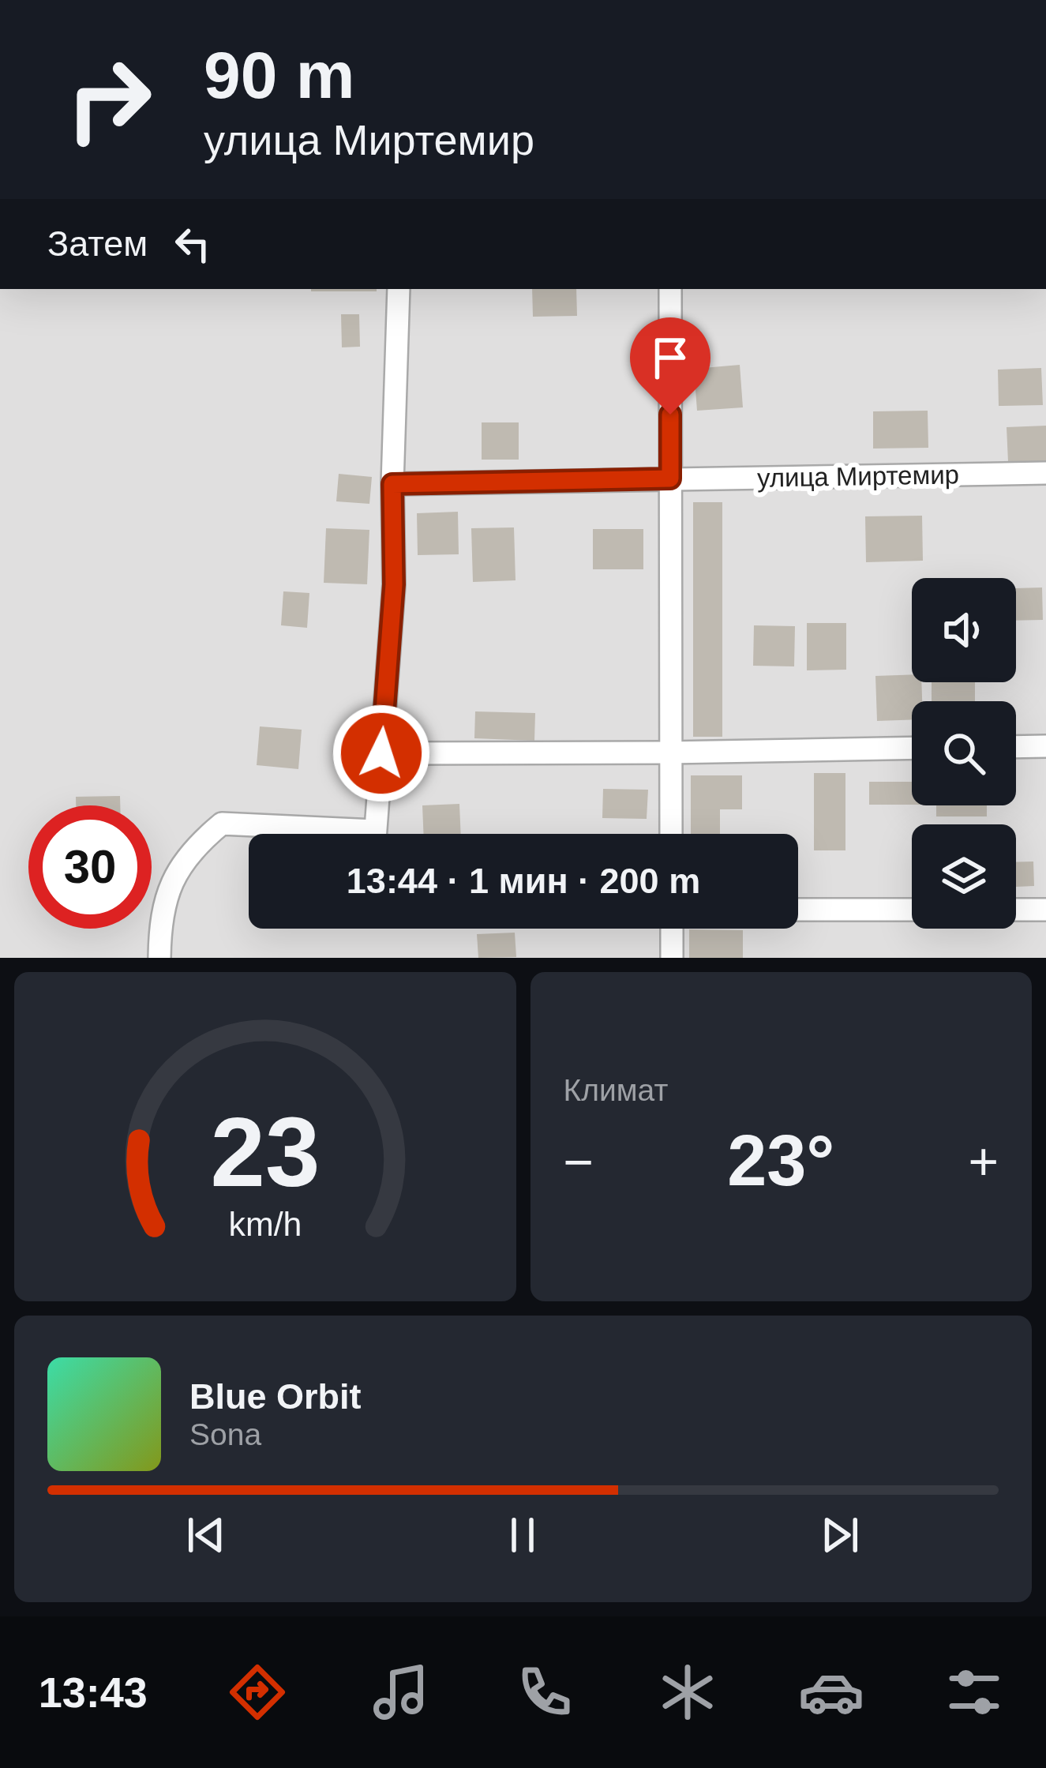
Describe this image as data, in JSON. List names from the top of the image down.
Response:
{
  "streets": {
    "street": ["улица Миртемир"]
  },
  "page": {
    "turn": ["90 m", "улица Миртемир"],
    "then": "Затем",
    "limit": "30",
    "trip": "13:44 · 1 мин · 200 m",
    "tile": "Климат",
    "heat": ["−", "23°", "+"],
    "song": ["Blue Orbit", "Sona"],
    "tabs": "13:43",
    "gauge": ["23", "km/h"]
  }
}
